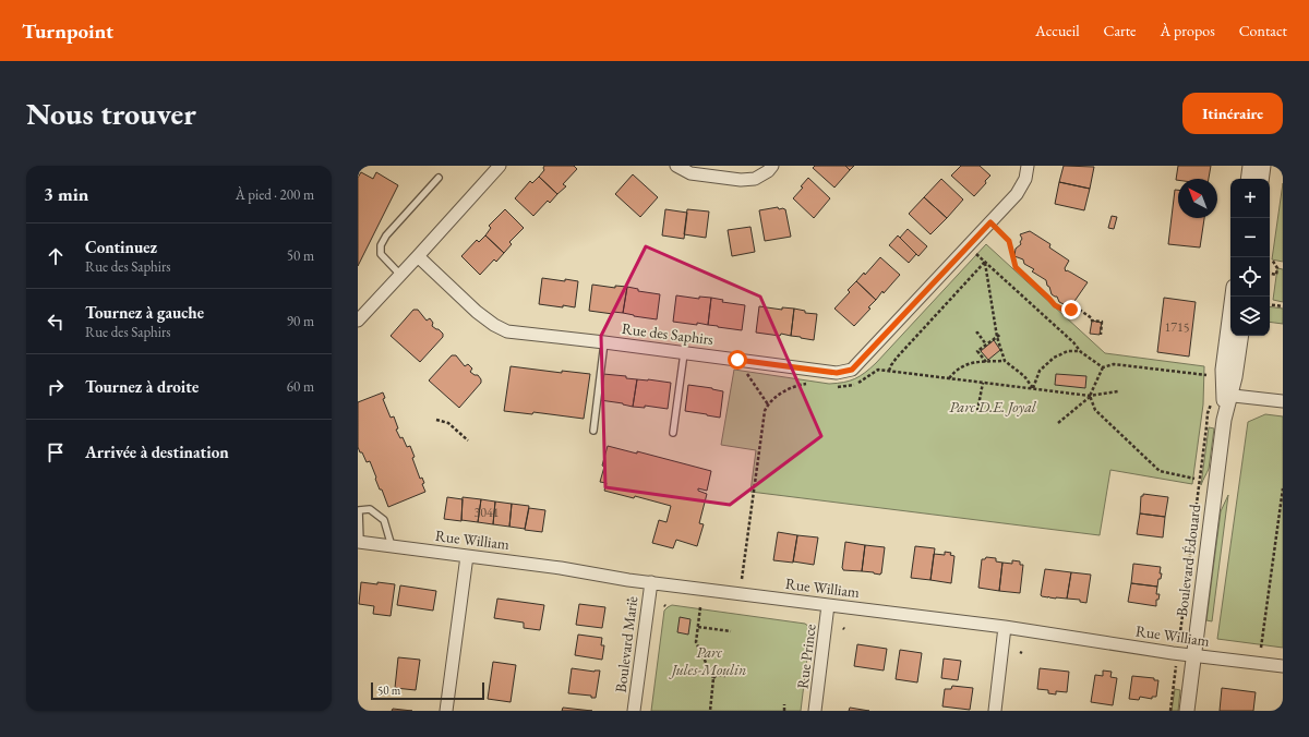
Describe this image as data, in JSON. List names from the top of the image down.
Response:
{
  "streets": {
    "street": [
      "Rue des Saphirs",
      "Rue William",
      "Boulevard Édouard",
      "Boulevard Marie",
      "Rue Prince"
    ]
  },
  "crossings": [
    ["Rue William", "Boulevard Édouard"],
    ["Rue William", "Boulevard Marie"],
    ["Rue William", "Rue Prince"]
  ],
  "parks": ["Parc D.E. Joyal", "Parc Jules-Moulin"],
  "house_numbers": ["1715", "3041"],
  "scale_bar": "50 m",
  "north": "top left",
  "page": {
    "header": "Turnpoint",
    "nav": [
      "Accueil",
      "Carte",
      "À propos",
      "Contact"
    ],
    "buttons": "Itinéraire",
    "title": "Nous trouver",
    "heading": ["3 min", "À pied · 200 m"],
    "map_buttons": ["+", "−"],
    "list": [
      ["Continuez", "Rue des Saphirs", "50 m"],
      ["Tournez à gauche", "Rue des Saphirs", "90 m"],
      ["Tournez à droite", "60 m"],
      "Arrivée à destination"
    ],
    "scale": "50 m"
  }
}
